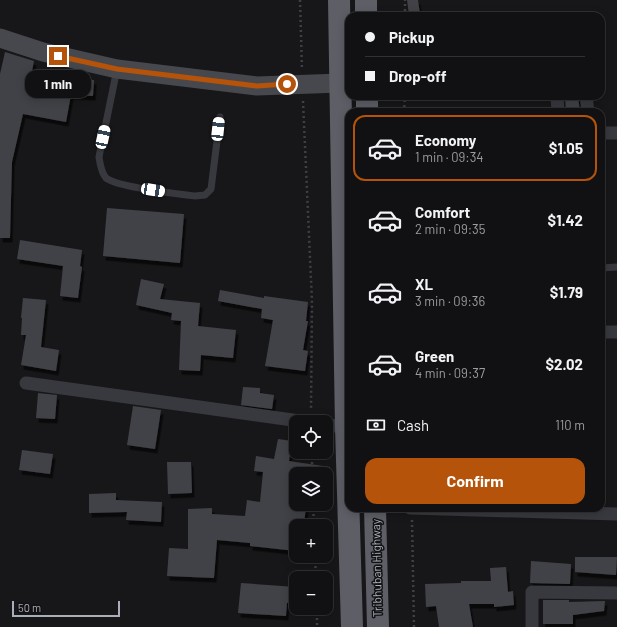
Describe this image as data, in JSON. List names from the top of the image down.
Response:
{
  "streets": {
    "highway": ["Tribhuban Highway"]
  },
  "scale_bar": "50 m",
  "page": {
    "banner": ["Pickup", "Drop-off"],
    "bubble": "1 min",
    "list": [
      {
        "name": "Economy",
        "note": "1 min · 09:34",
        "value": "$1.05"
      },
      {
        "name": "Comfort",
        "note": "2 min · 09:35",
        "value": "$1.42"
      },
      {
        "name": "XL",
        "note": "3 min · 09:36",
        "value": "$1.79"
      },
      {
        "name": "Green",
        "note": "4 min · 09:37",
        "value": "$2.02"
      }
    ],
    "pay": ["Cash", "110 m"],
    "map_buttons": ["+", "−"],
    "buttons": "Confirm",
    "scale": "50 m"
  }
}
